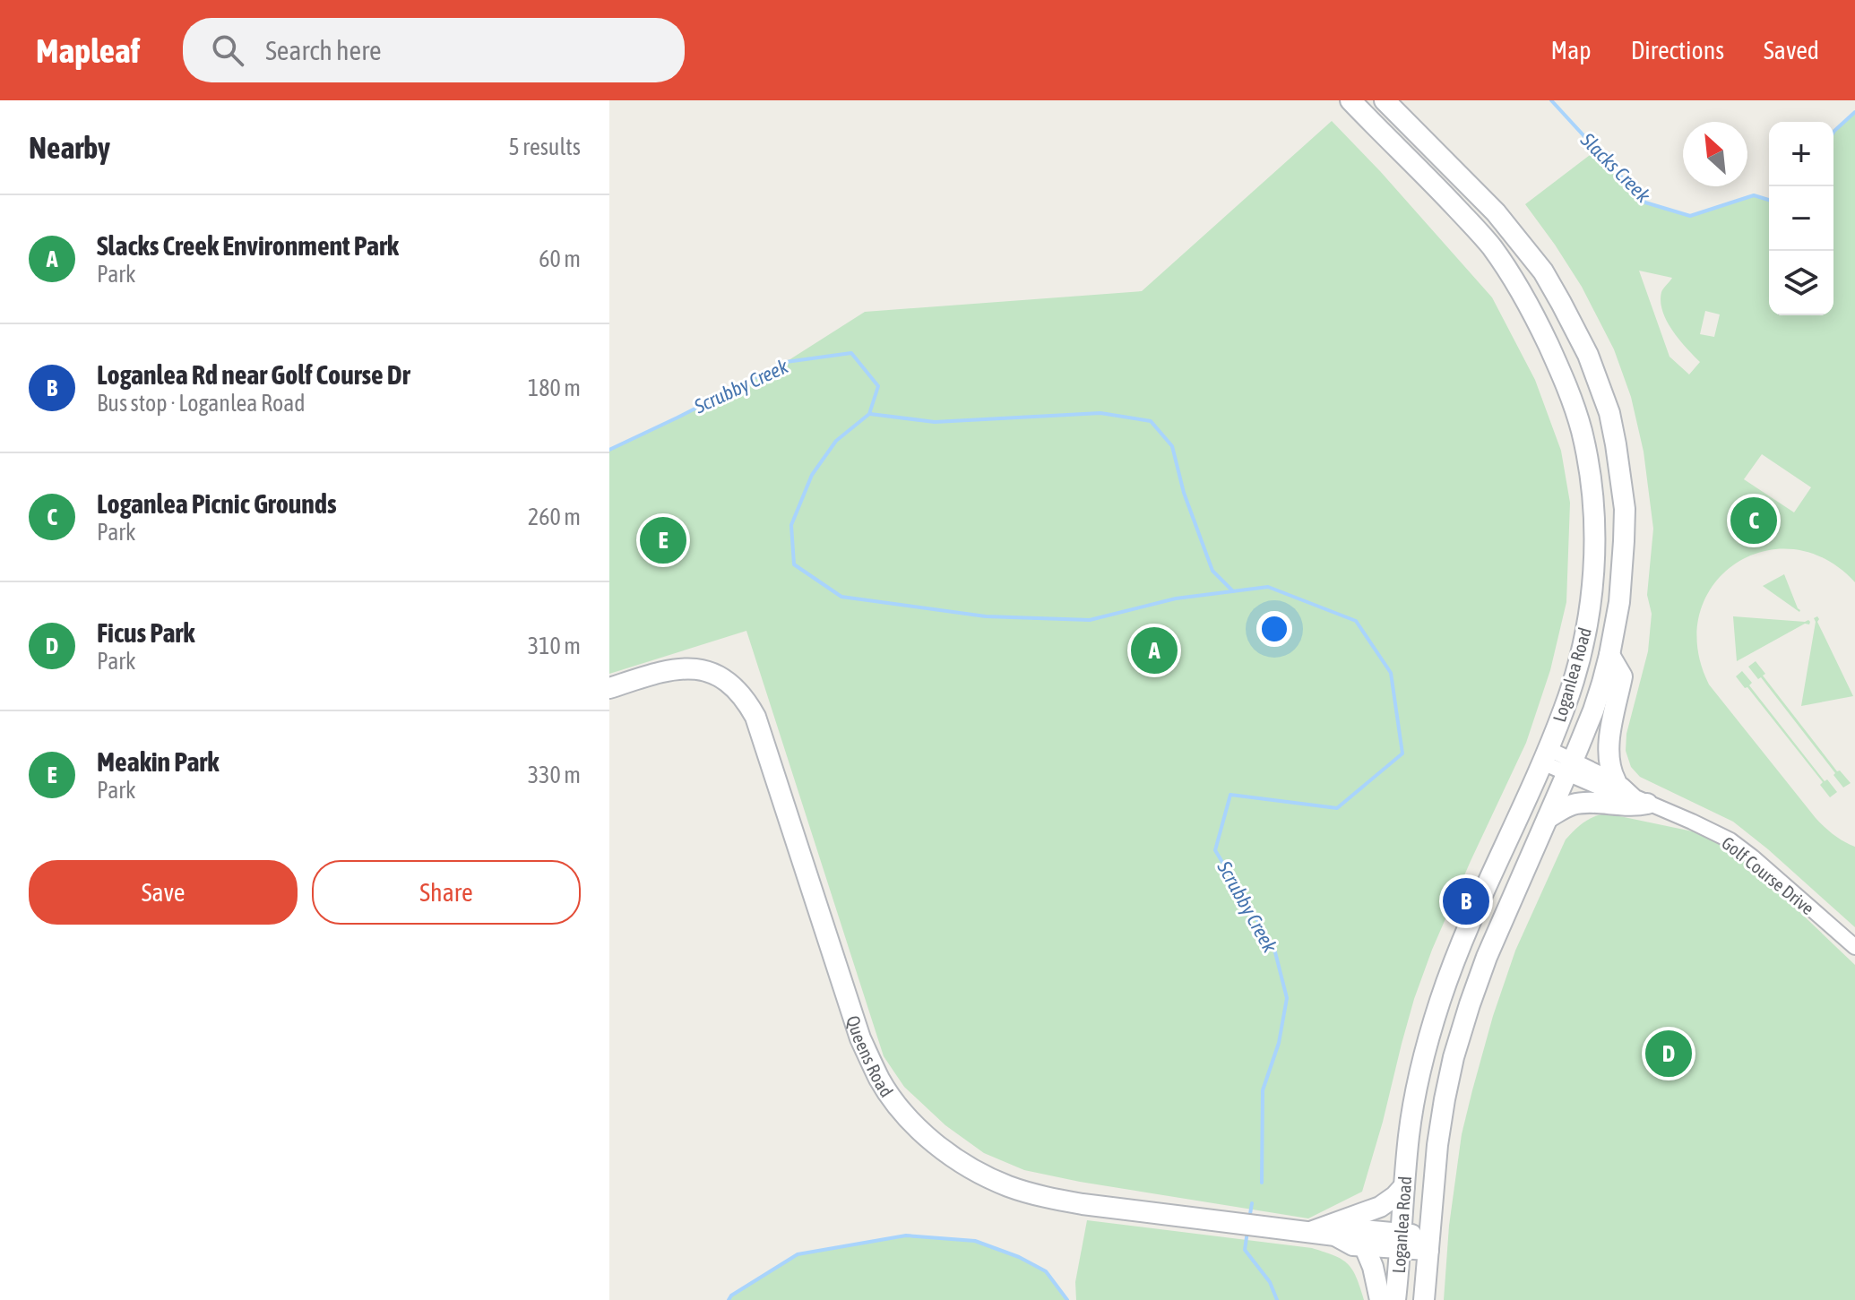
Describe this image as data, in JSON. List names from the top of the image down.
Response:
{
  "streets": {
    "main road": ["Loganlea Road", "Queens Road"],
    "street": ["Golf Course Drive"]
  },
  "crossings": [
    ["Loganlea Road", "Golf Course Drive"],
    ["Loganlea Road", "Queens Road"]
  ],
  "water": ["Slacks Creek", "Scrubby Creek"],
  "north": "top left",
  "page": {
    "header": "Mapleaf",
    "search": "Search here",
    "nav": ["Map", "Directions", "Saved"],
    "heading": ["Nearby", "5 results"],
    "map_buttons": ["+", "−"],
    "list": [
      {
        "mark": "A",
        "name": "Slacks Creek Environment Park",
        "note": "Park",
        "value": "60 m"
      },
      {
        "mark": "B",
        "name": "Loganlea Rd near Golf Course Dr",
        "note": "Bus stop · Loganlea Road",
        "value": "180 m"
      },
      {
        "mark": "C",
        "name": "Loganlea Picnic Grounds",
        "note": "Park",
        "value": "260 m"
      },
      {
        "mark": "D",
        "name": "Ficus Park",
        "note": "Park",
        "value": "310 m"
      },
      {
        "mark": "E",
        "name": "Meakin Park",
        "note": "Park",
        "value": "330 m"
      }
    ],
    "pins": [
      "C",
      "E",
      "A",
      "B",
      "D"
    ],
    "buttons": ["Save", "Share"]
  }
}
